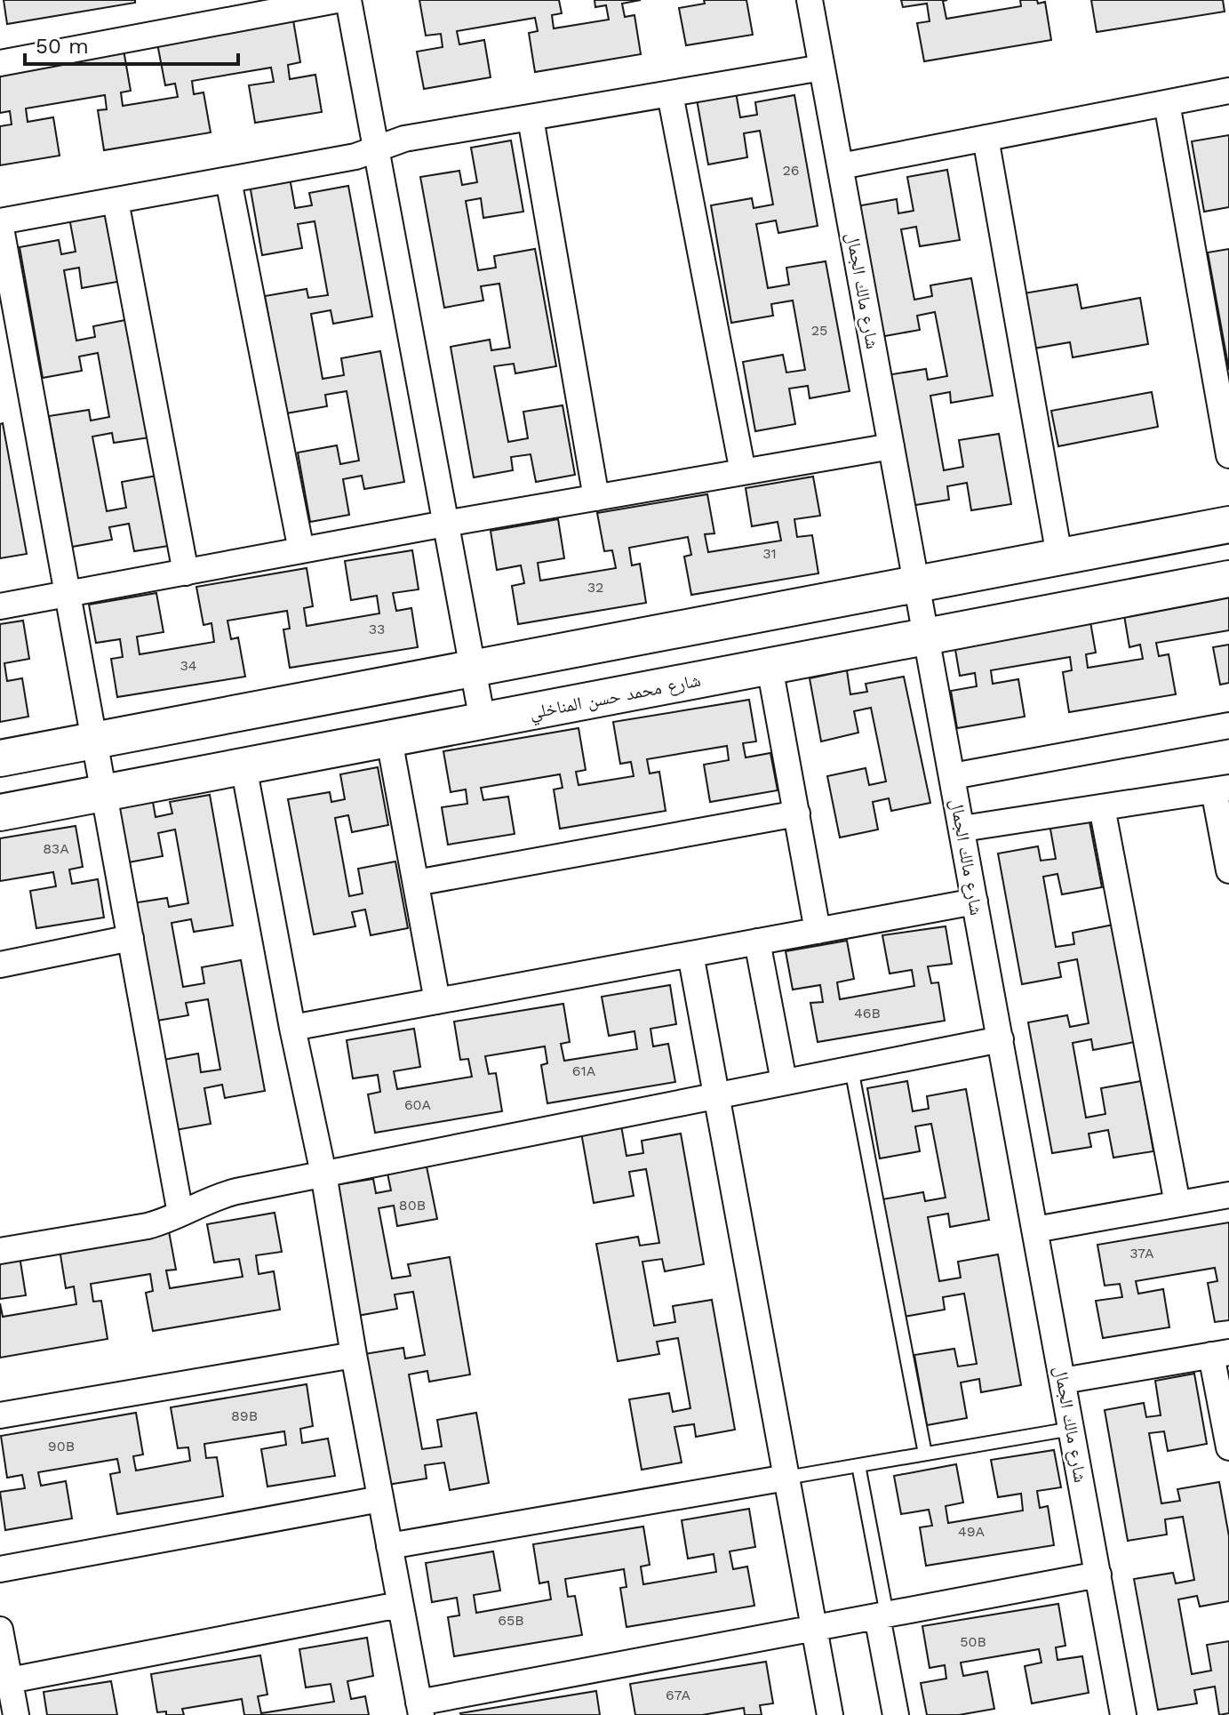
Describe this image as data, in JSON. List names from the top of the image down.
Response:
{
  "streets": {
    "street": ["شارع مالك الجمال", "شارع محمد حسن المناخلي"]
  },
  "crossings": [
    ["شارع مالك الجمال", "شارع محمد حسن المناخلي"]
  ],
  "house_numbers": [
    "26",
    "25",
    "31",
    "32",
    "33",
    "34",
    "83A",
    "46B",
    "61A",
    "60A",
    "80B",
    "37A",
    "89B",
    "90B",
    "49A",
    "65B",
    "50B",
    "67A"
  ],
  "scale_bar": "50 m"
}
